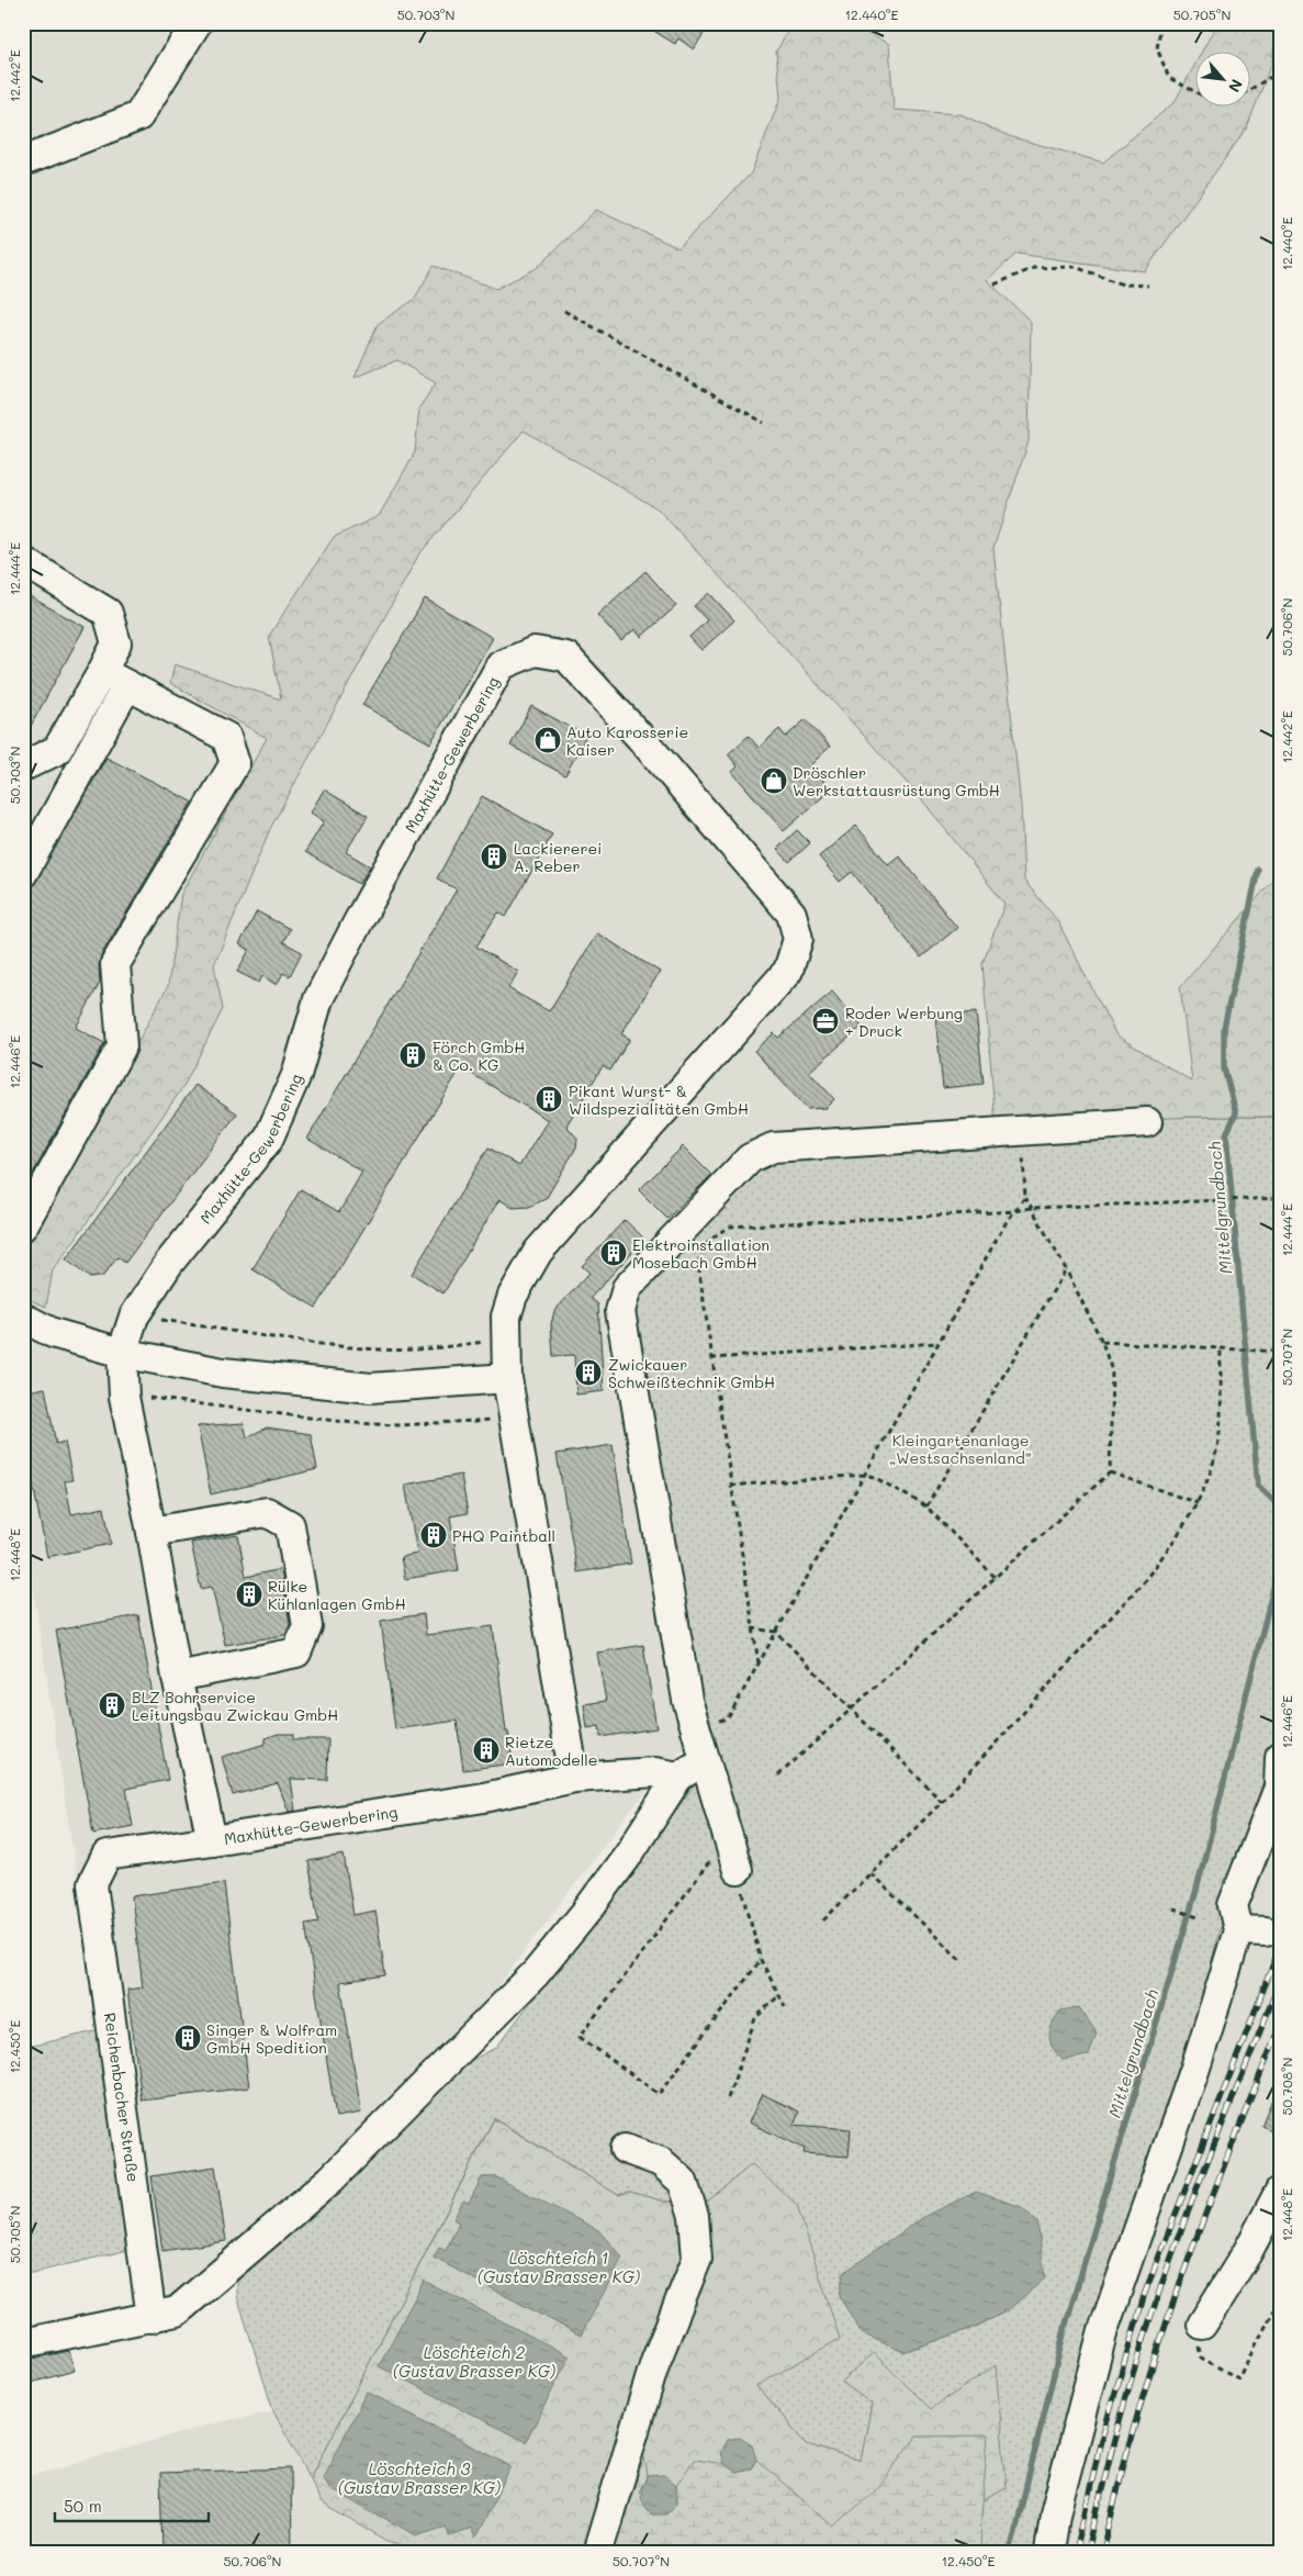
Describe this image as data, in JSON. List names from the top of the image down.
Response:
{
  "streets": {
    "street": ["Maxhütte-Gewerbering", "Reichenbacher Straße"]
  },
  "crossings": [
    ["Maxhütte-Gewerbering", "Reichenbacher Straße"]
  ],
  "water": [
    "Mittelgrundbach",
    "Löschteich 1 (Gustav Brasser KG)",
    "Löschteich 2 (Gustav Brasser KG)",
    "Löschteich 3 (Gustav Brasser KG)"
  ],
  "parks": ["Kleingartenanlage „Westsachsenland“"],
  "places": {
    "shop": ["Auto Karosserie Kaiser", "Dröschler Werkstattausrüstung GmbH"],
    "building": [
      "Lackiererei A. Reber",
      "Förch GmbH & Co. KG",
      "Pikant Wurst- & Wildspezialitäten GmbH",
      "Elektroinstallation Mosebach GmbH",
      "Zwickauer Schweißtechnik GmbH",
      "PHQ Paintball",
      "Rülke Kühlanlagen GmbH",
      "BLZ Bohrservice Leitungsbau Zwickau GmbH",
      "Rietze Automodelle",
      "Singer & Wolfram GmbH Spedition"
    ],
    "office": ["Roder Werbung + Druck"]
  },
  "scale_bar": "50 m",
  "north": "bottom right",
  "coordinates": [
    "50.703°N",
    "12.440°E",
    "50.705°N",
    "12.442°E",
    "12.444°E",
    "50.706°N",
    "12.446°E",
    "50.707°N",
    "12.448°E",
    "12.450°E",
    "50.708°N"
  ]
}
